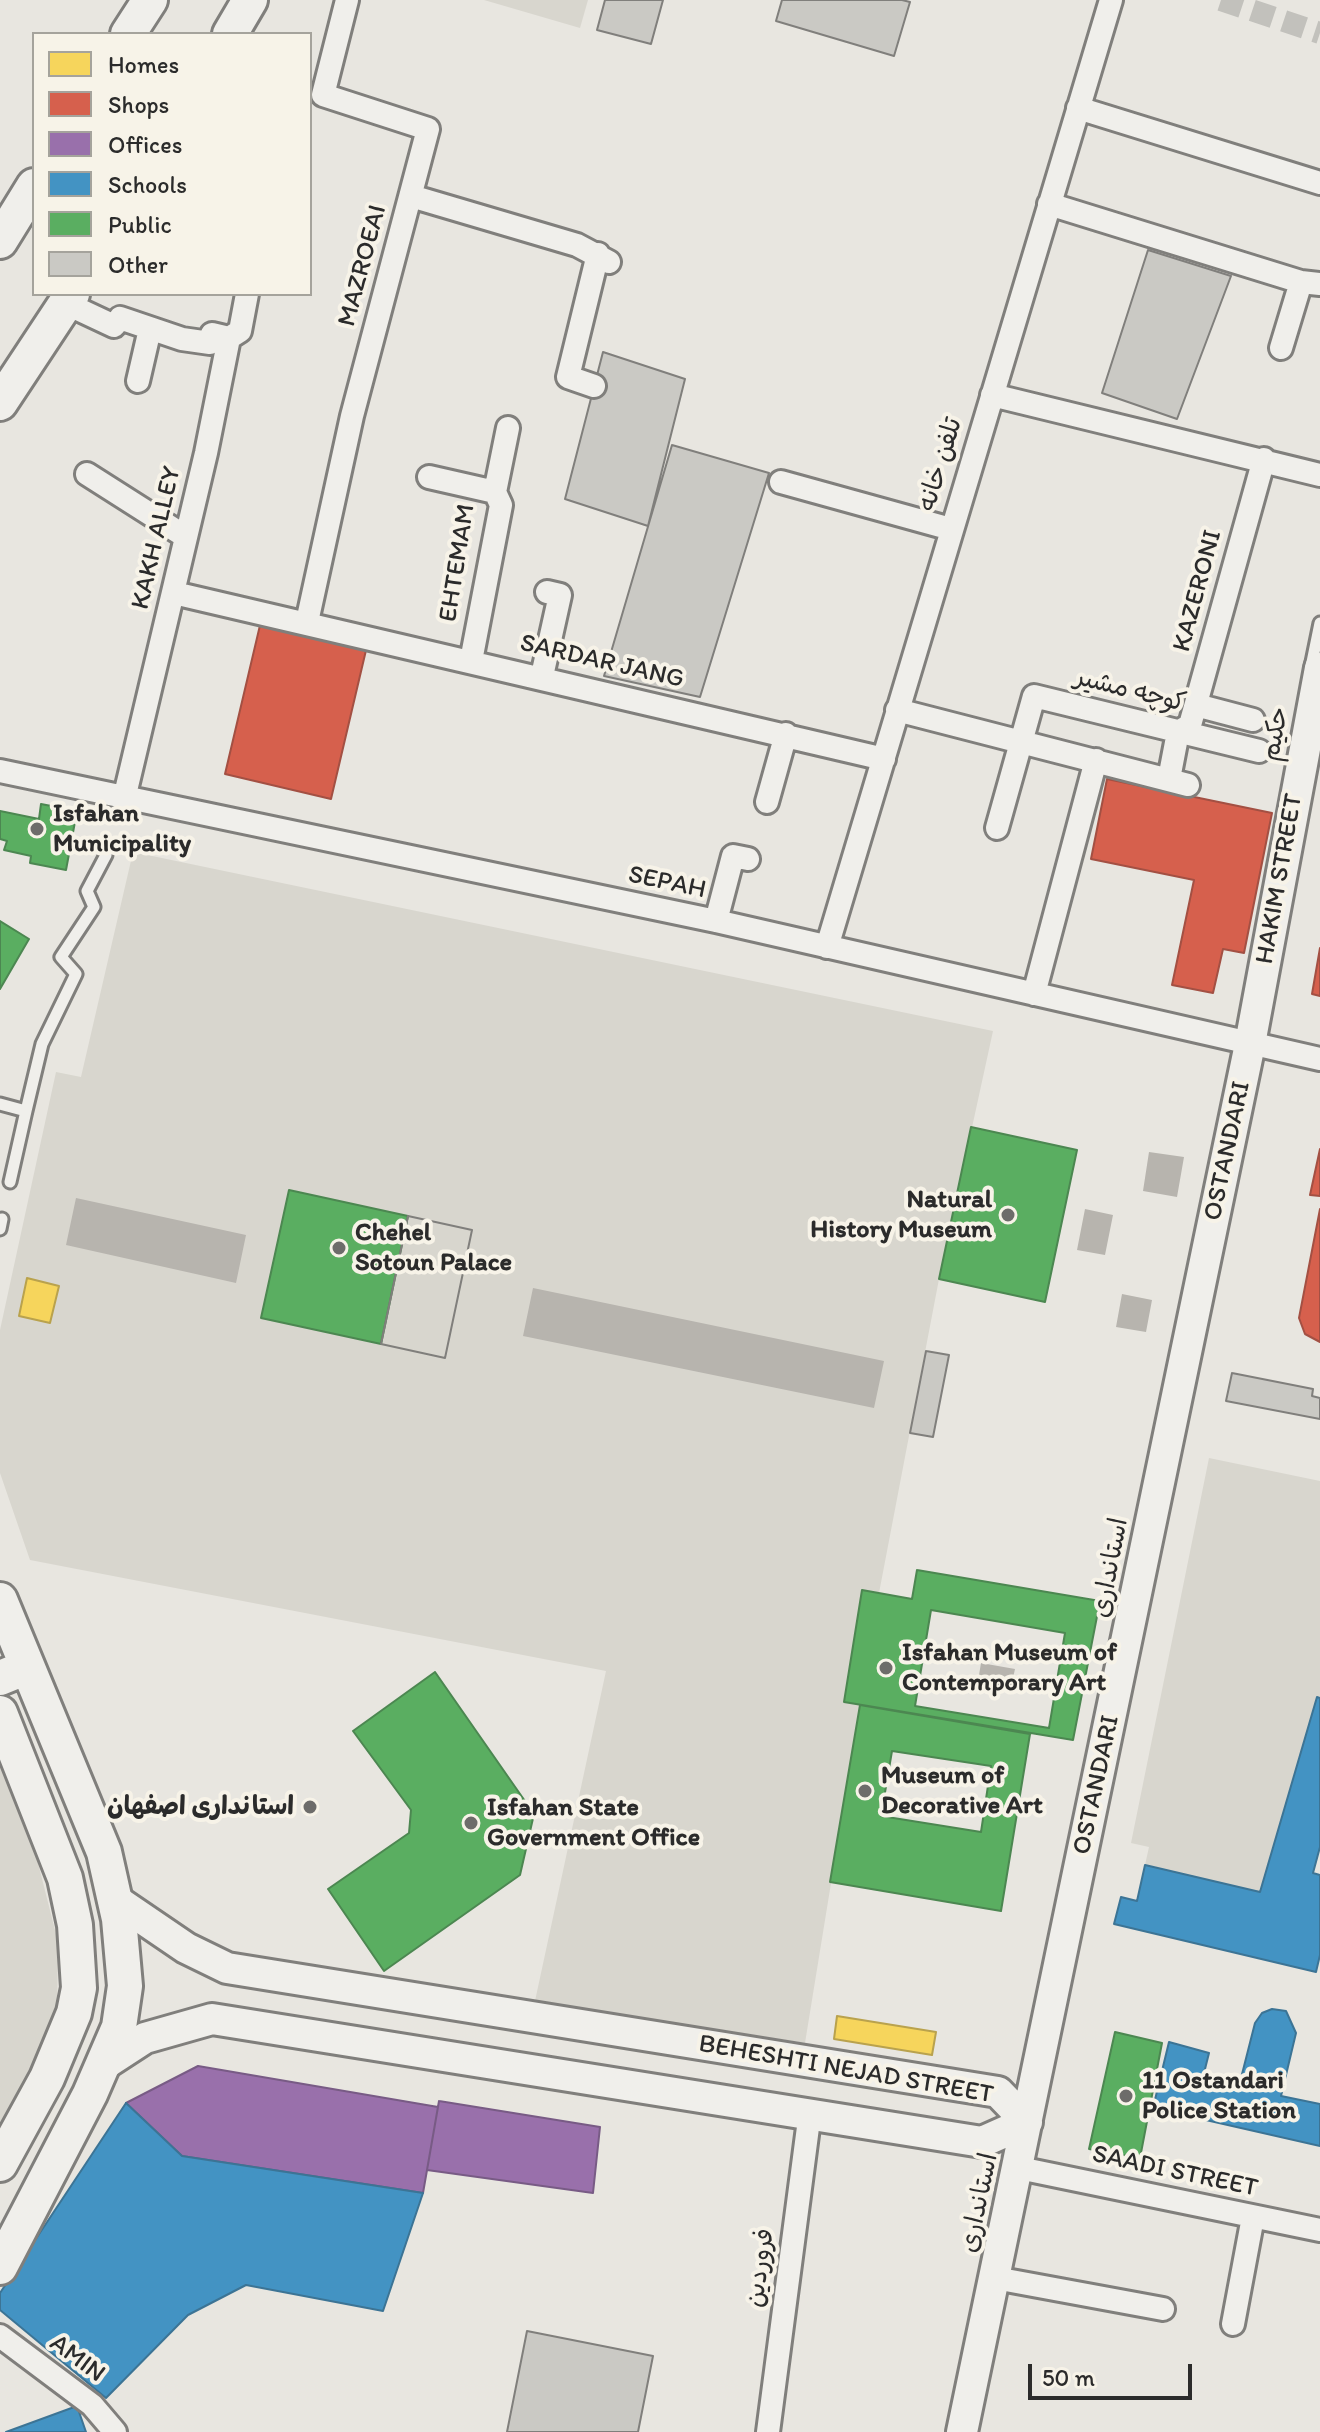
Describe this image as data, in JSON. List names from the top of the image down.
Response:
{
  "streets": {
    "main road": ["HAKIM STREET", "OSTANDARI", "BEHESHTI NEJAD STREET"],
    "street": [
      "MAZROEAI",
      "تلفن خانه",
      "KAKH ALLEY",
      "EHTEMAM",
      "KAZERONI",
      "SARDAR JANG",
      "كوچه مشير",
      "SEPAH",
      "SAADI STREET",
      "فروردین",
      "AMIN"
    ],
    "lane": ["حکیم", "استانداری"]
  },
  "crossings": [
    ["MAZROEAI", "SARDAR JANG"],
    ["تلفن خانه", "SARDAR JANG"],
    ["تلفن خانه", "SEPAH"],
    ["KAKH ALLEY", "SARDAR JANG"],
    ["KAKH ALLEY", "SEPAH"],
    ["EHTEMAM", "SARDAR JANG"],
    ["KAZERONI", "كوچه مشير"],
    ["حکیم", "HAKIM STREET"],
    ["حکیم", "SEPAH"],
    ["حکیم", "OSTANDARI"],
    ["حکیم", "استانداری"],
    ["HAKIM STREET", "SEPAH"],
    ["HAKIM STREET", "OSTANDARI"],
    ["HAKIM STREET", "استانداری"],
    ["SEPAH", "OSTANDARI"],
    ["SEPAH", "استانداری"],
    ["OSTANDARI", "استانداری"],
    ["OSTANDARI", "BEHESHTI NEJAD STREET"],
    ["OSTANDARI", "SAADI STREET"],
    ["BEHESHTI NEJAD STREET", "فروردین"]
  ],
  "places": [
    "Isfahan Municipality",
    "Natural History Museum",
    "Chehel Sotoun Palace",
    "Isfahan Museum of Contemporary Art",
    "Museum of Decorative Art",
    "استانداری اصفهان",
    "Isfahan State Government Office",
    "11 Ostandari Police Station"
  ],
  "legend": [
    "Homes",
    "Shops",
    "Offices",
    "Schools",
    "Public",
    "Other"
  ],
  "scale_bar": "50 m"
}
